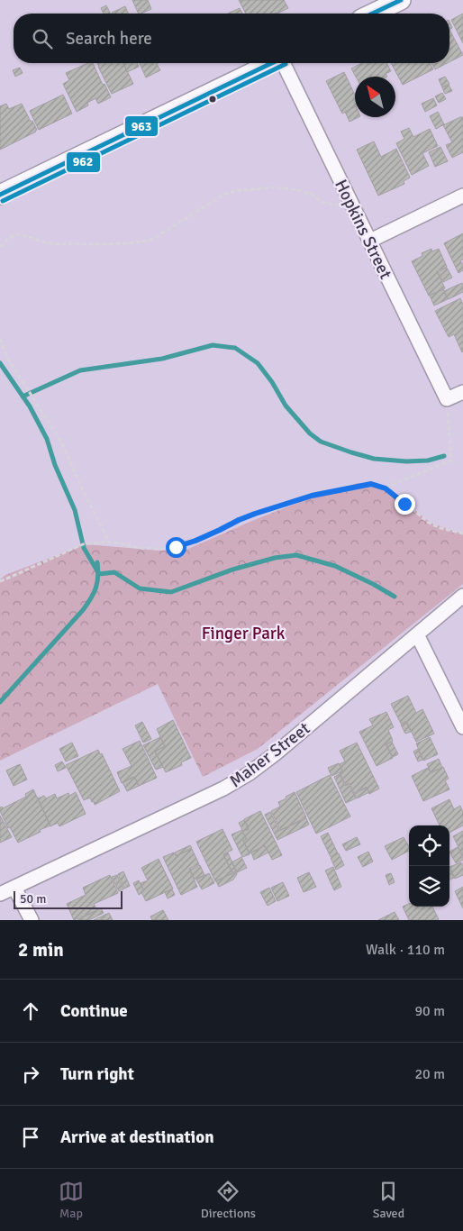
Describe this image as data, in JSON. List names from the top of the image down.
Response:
{
  "streets": {
    "street": ["Hopkins Street", "Maher Street"]
  },
  "parks": ["Finger Park"],
  "lines": ["transit line 963", "transit line 962"],
  "scale_bar": "50 m",
  "north": "top left",
  "page": {
    "search": "Search here",
    "scale": "50 m",
    "heading": ["2 min", "Walk · 110 m"],
    "list": [
      ["Continue", "90 m"],
      ["Turn right", "20 m"],
      "Arrive at destination"
    ],
    "nav": ["Map", "Directions", "Saved"]
  }
}
